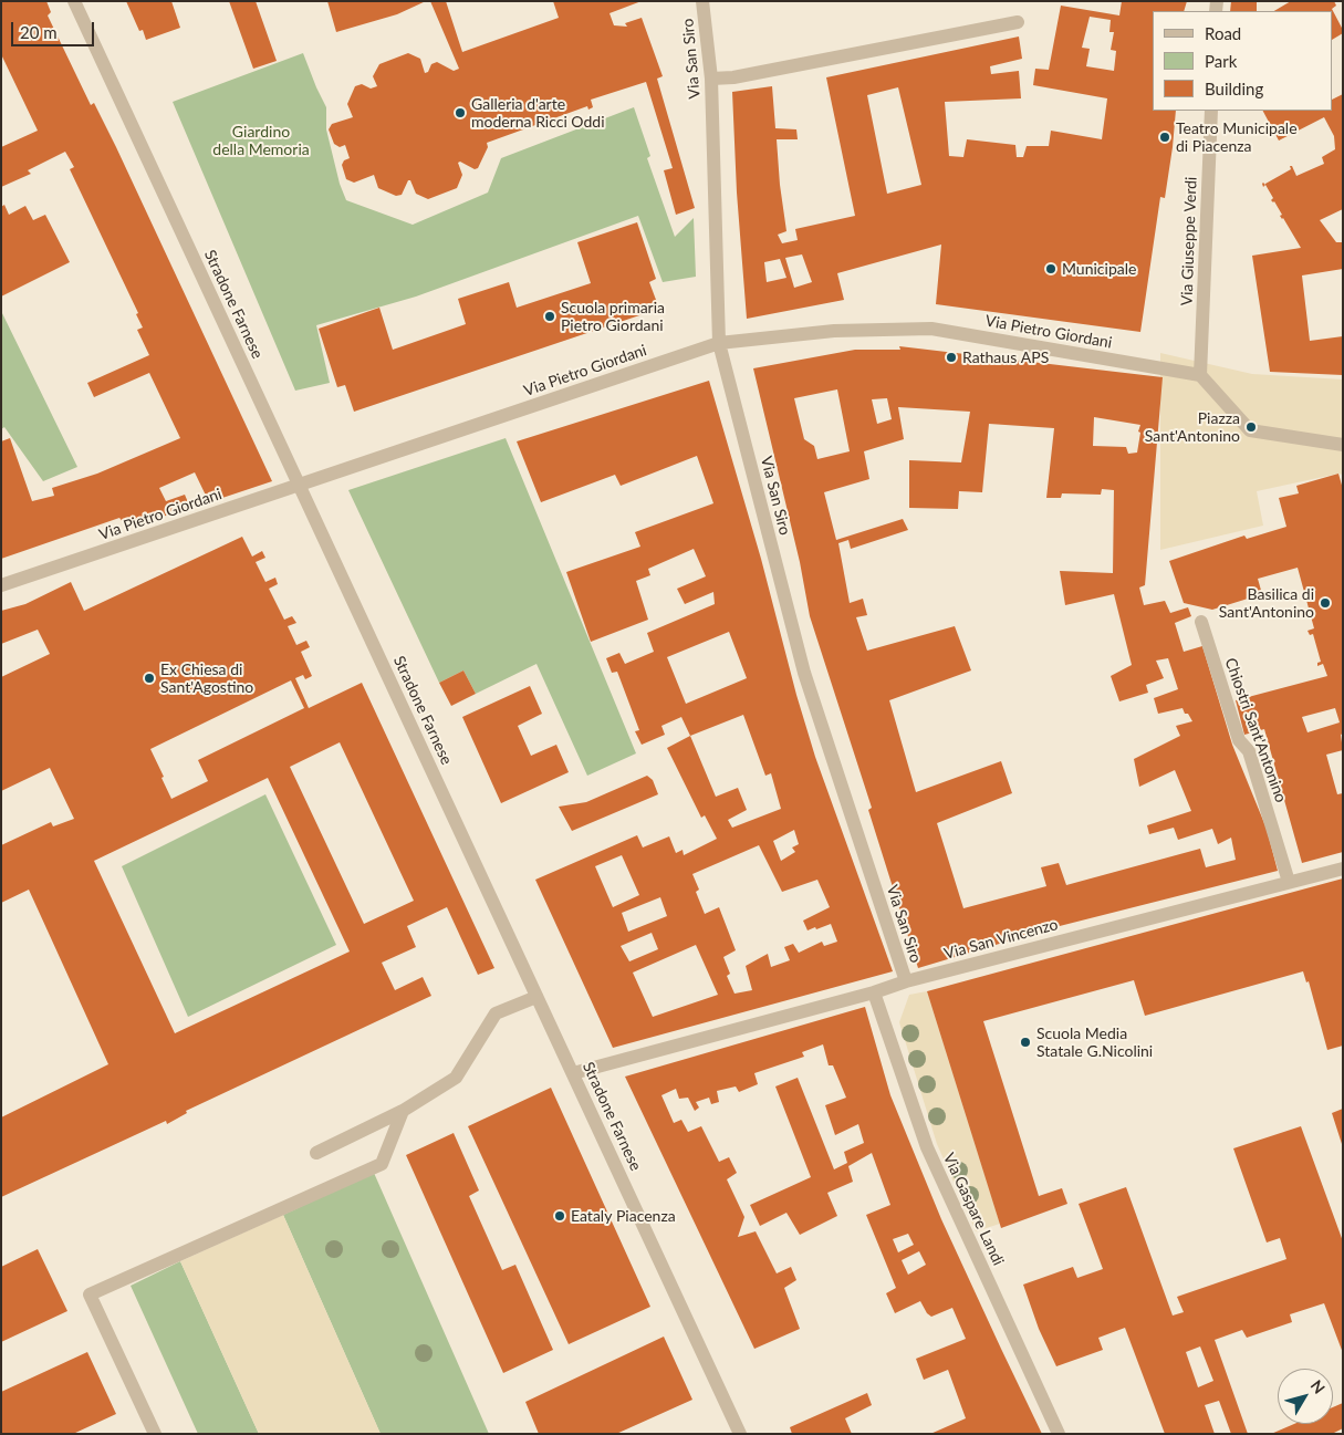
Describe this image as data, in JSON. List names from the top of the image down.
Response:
{
  "streets": {
    "street": [
      "Via San Siro",
      "Via Giuseppe Verdi",
      "Stradone Farnese",
      "Via Pietro Giordani",
      "Chiostri Sant'Antonino",
      "Via San Vincenzo",
      "Via Gaspare Landi"
    ]
  },
  "crossings": [
    ["Via San Siro", "Via Pietro Giordani"],
    ["Via San Siro", "Via San Vincenzo"],
    ["Via Giuseppe Verdi", "Via Pietro Giordani"],
    ["Stradone Farnese", "Via Pietro Giordani"],
    ["Stradone Farnese", "Via San Vincenzo"],
    ["Chiostri Sant'Antonino", "Via San Vincenzo"],
    ["Via San Vincenzo", "Via Gaspare Landi"]
  ],
  "parks": ["Giardino della Memoria"],
  "places": [
    "Galleria d'arte moderna Ricci Oddi",
    "Teatro Municipale di Piacenza",
    "Municipale",
    "Scuola primaria Pietro Giordani",
    "Rathaus APS",
    "Piazza Sant'Antonino",
    "Basilica di Sant'Antonino",
    "Ex Chiesa di Sant'Agostino",
    "Scuola Media Statale G.Nicolini",
    "Eataly Piacenza"
  ],
  "legend": ["Road", "Park", "Building"],
  "scale_bar": "20 m",
  "north": "top right"
}
